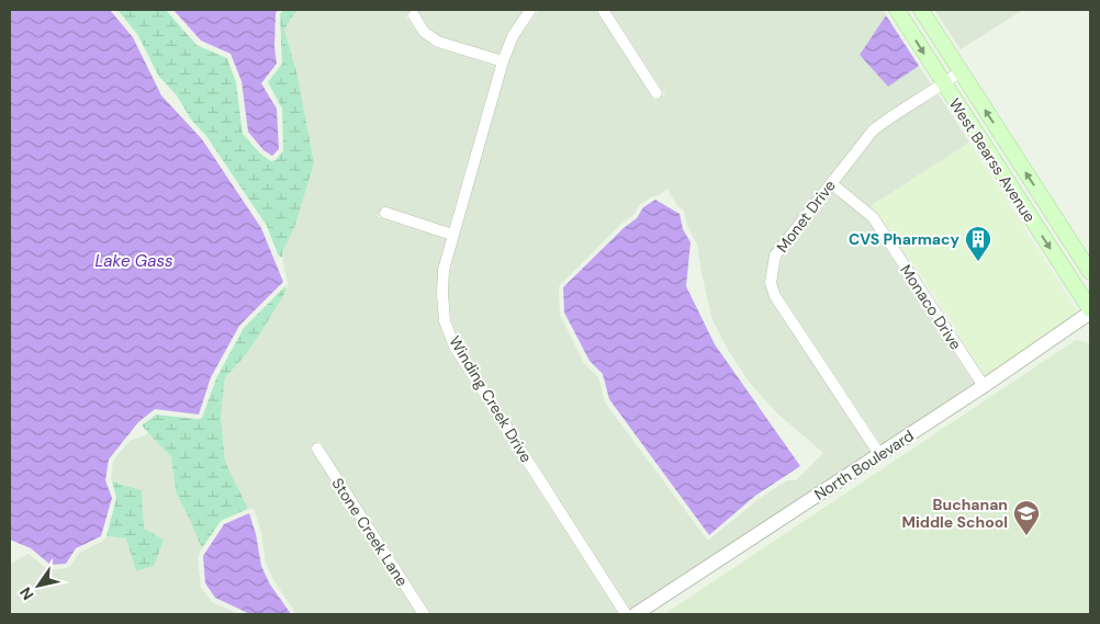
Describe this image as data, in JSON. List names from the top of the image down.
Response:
{
  "streets": {
    "main road": ["West Bearss Avenue"],
    "street": [
      "Monet Drive",
      "Monaco Drive",
      "Winding Creek Drive",
      "North Boulevard",
      "Stone Creek Lane"
    ]
  },
  "crossings": [
    ["West Bearss Avenue", "Monet Drive"],
    ["West Bearss Avenue", "North Boulevard"],
    ["Monet Drive", "Monaco Drive"],
    ["Monet Drive", "North Boulevard"],
    ["Monaco Drive", "North Boulevard"]
  ],
  "water": ["Lake Gass"],
  "places": {
    "building": ["CVS Pharmacy"],
    "school or university": ["Buchanan Middle School"]
  },
  "north": "bottom left"
}
